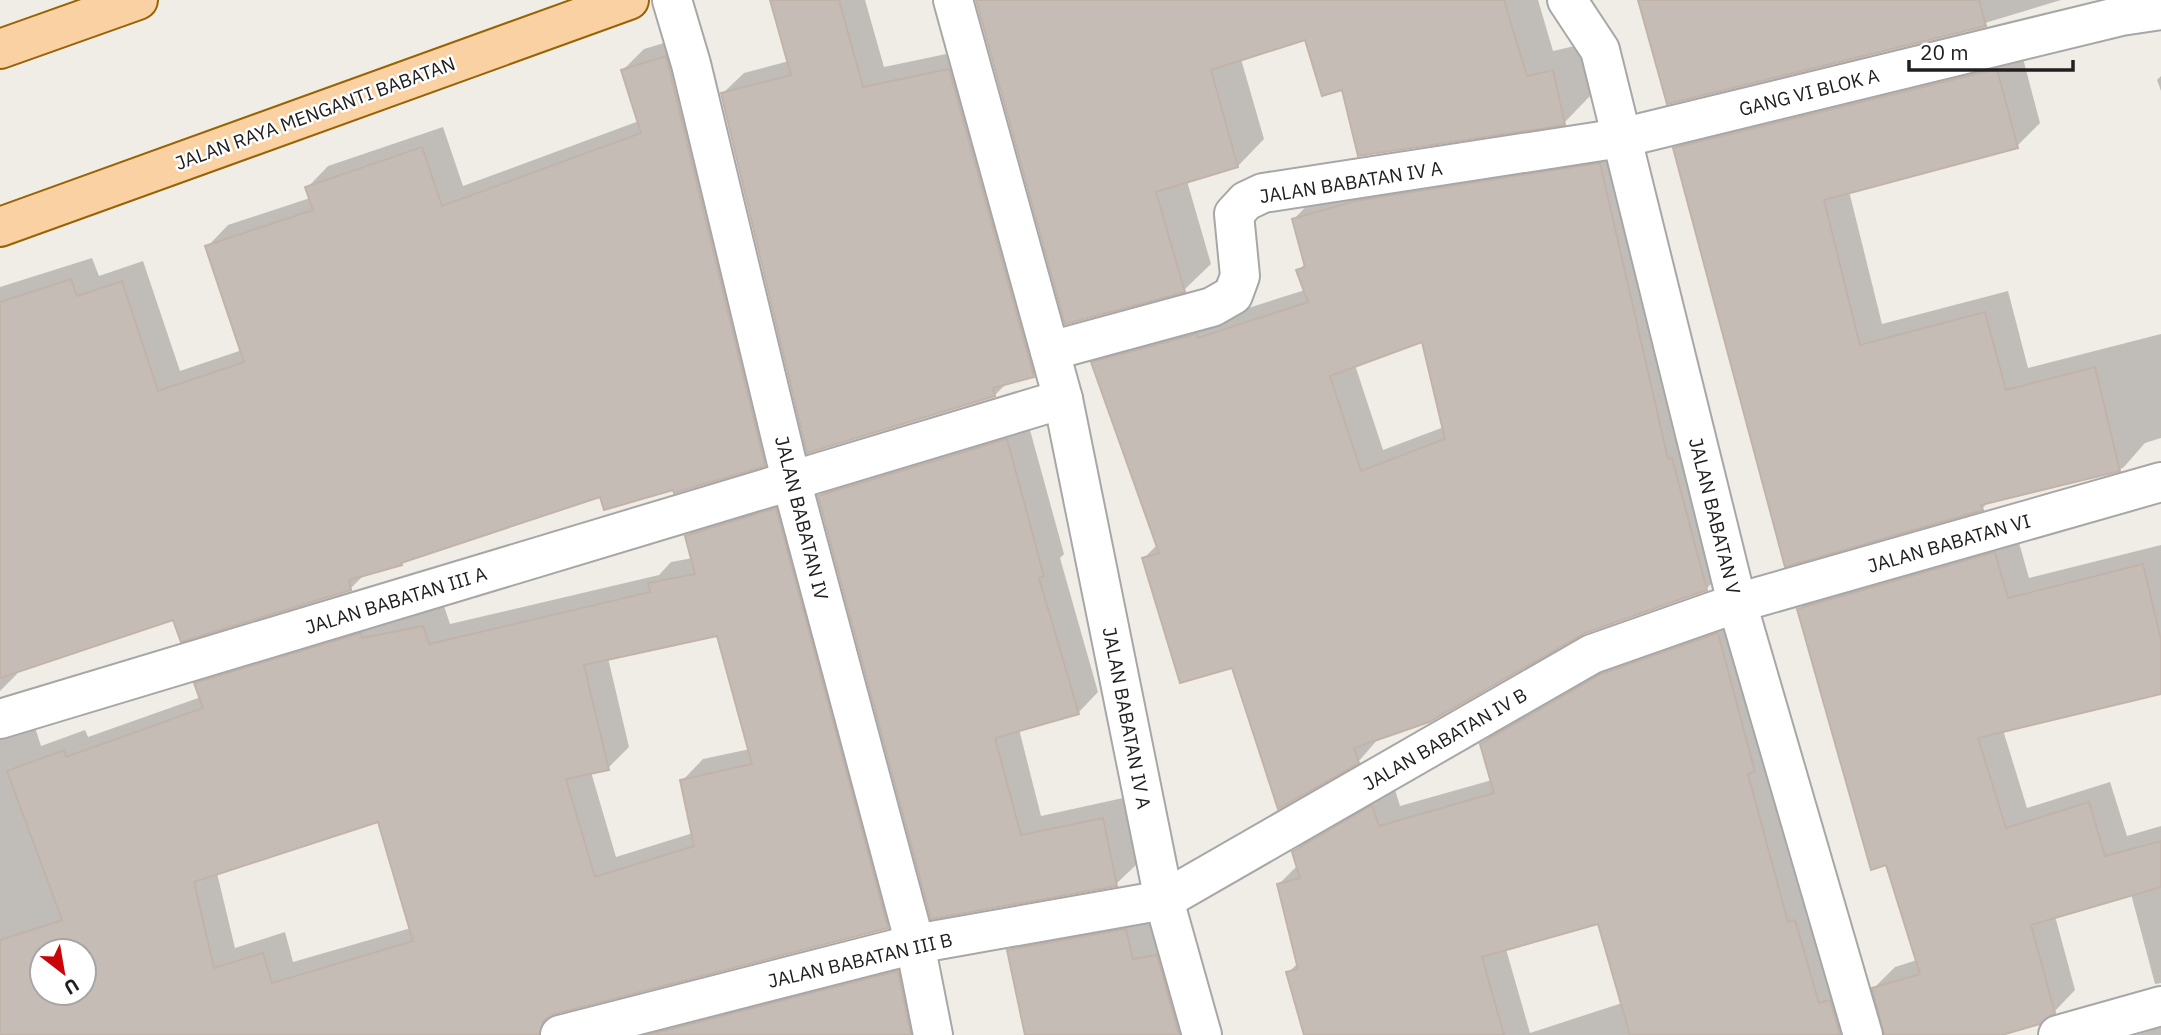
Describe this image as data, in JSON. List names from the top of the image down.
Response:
{
  "streets": {
    "main road": ["JALAN RAYA MENGANTI BABATAN"],
    "street": [
      "GANG VI BLOK A",
      "JALAN BABATAN IV A",
      "JALAN BABATAN V",
      "JALAN BABATAN IV",
      "JALAN BABATAN VI",
      "JALAN BABATAN III A",
      "JALAN BABATAN IV B",
      "JALAN BABATAN III B"
    ]
  },
  "crossings": [
    ["GANG VI BLOK A", "JALAN BABATAN IV A"],
    ["GANG VI BLOK A", "JALAN BABATAN V"],
    ["JALAN BABATAN IV A", "JALAN BABATAN V"],
    ["JALAN BABATAN IV A", "JALAN BABATAN IV B"],
    ["JALAN BABATAN IV A", "JALAN BABATAN III B"],
    ["JALAN BABATAN V", "JALAN BABATAN VI"],
    ["JALAN BABATAN V", "JALAN BABATAN IV B"],
    ["JALAN BABATAN IV", "JALAN BABATAN III A"],
    ["JALAN BABATAN IV", "JALAN BABATAN III B"],
    ["JALAN BABATAN VI", "JALAN BABATAN IV B"],
    ["JALAN BABATAN IV B", "JALAN BABATAN III B"]
  ],
  "scale_bar": "20 m",
  "north": "bottom right"
}
